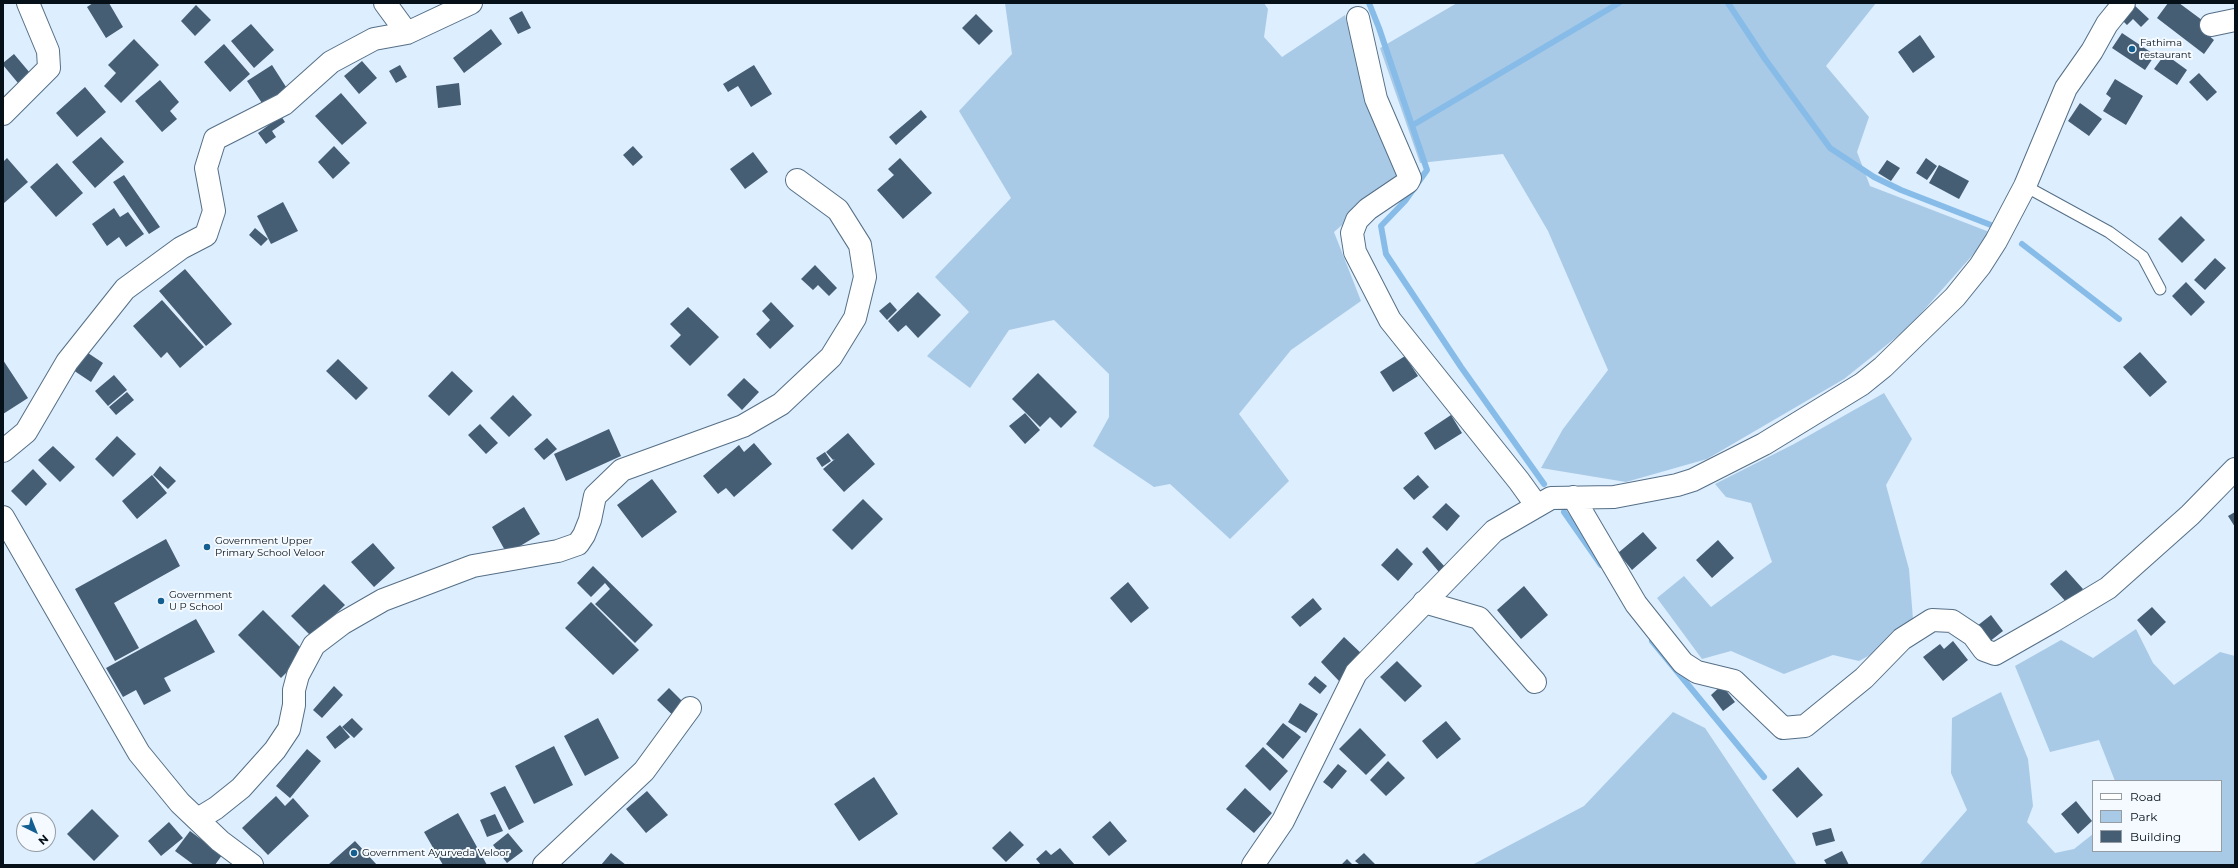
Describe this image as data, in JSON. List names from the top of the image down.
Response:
{
  "places": [
    "Fathima restaurant",
    "Government Upper Primary School Veloor",
    "Government U P School",
    "Government Ayurveda Veloor"
  ],
  "legend": ["Road", "Park", "Building"],
  "north": "bottom right"
}
